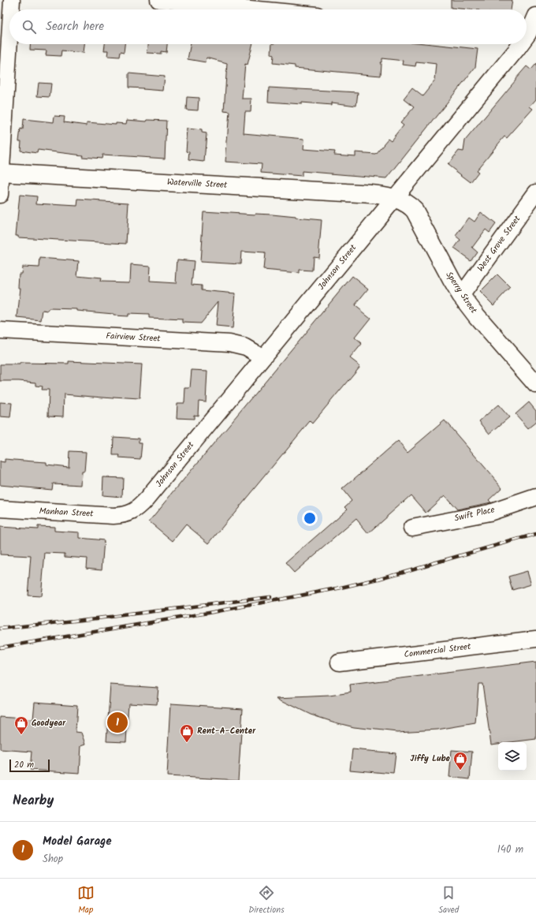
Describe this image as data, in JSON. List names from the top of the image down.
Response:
{
  "streets": {
    "street": [
      "Waterville Street",
      "West Grove Street",
      "Johnson Street",
      "Sperry Street",
      "Fairview Street",
      "Manhan Street",
      "Swift Place",
      "Commercial Street"
    ]
  },
  "crossings": [
    ["Waterville Street", "Johnson Street"],
    ["Waterville Street", "Sperry Street"],
    ["West Grove Street", "Sperry Street"],
    ["Johnson Street", "Sperry Street"],
    ["Johnson Street", "Fairview Street"],
    ["Johnson Street", "Manhan Street"]
  ],
  "places": {
    "shop": ["Goodyear", "Rent-A-Center", "Jiffy Lube"]
  },
  "scale_bar": "20 m",
  "page": {
    "search": "Search here",
    "pins": "1",
    "scale": "20 m",
    "heading": "Nearby",
    "list": [
      {
        "mark": "1",
        "name": "Model Garage",
        "note": "Shop",
        "value": "140 m"
      }
    ],
    "nav": ["Map", "Directions", "Saved"]
  }
}
